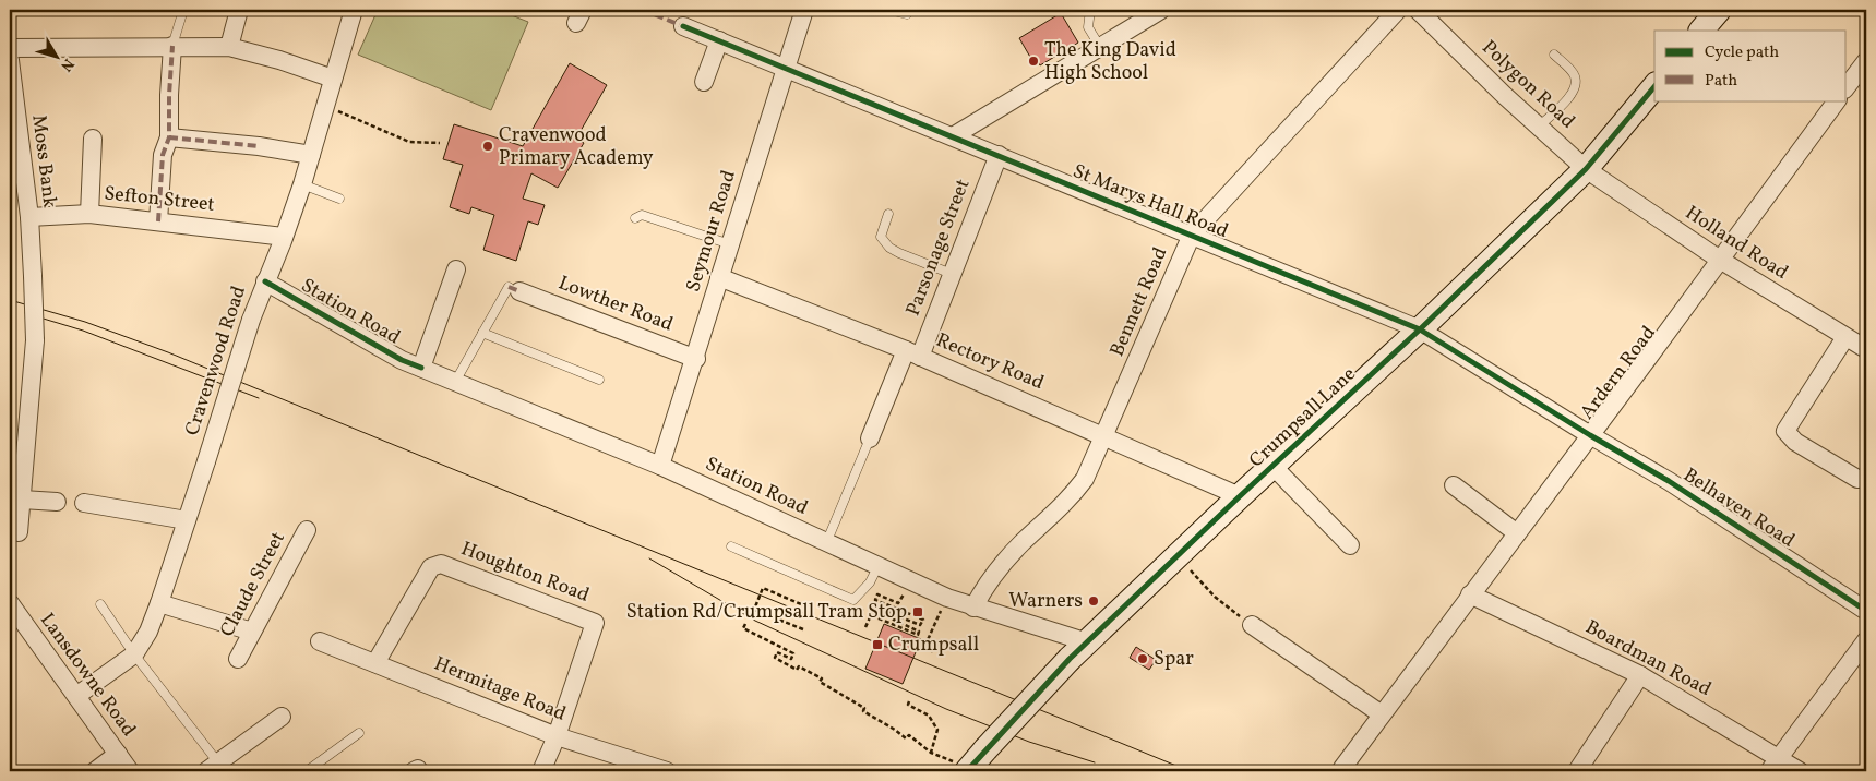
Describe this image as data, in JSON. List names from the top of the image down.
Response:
{
  "streets": {
    "street": [
      "Polygon Road",
      "Moss Bank",
      "Sefton Street",
      "St Marys Hall Road",
      "Seymour Road",
      "Holland Road",
      "Parsonage Street",
      "Bennett Road",
      "Lowther Road",
      "Station Road",
      "Cravenwood Road",
      "Rectory Road",
      "Ardern Road",
      "Crumpsall Lane",
      "Belhaven Road",
      "Houghton Road",
      "Claude Street",
      "Boardman Road",
      "Lansdowne Road",
      "Hermitage Road"
    ]
  },
  "crossings": [
    ["Polygon Road", "Holland Road"],
    ["Polygon Road", "Crumpsall Lane"],
    ["Moss Bank", "Sefton Street"],
    ["Sefton Street", "Cravenwood Road"],
    ["St Marys Hall Road", "Seymour Road"],
    ["St Marys Hall Road", "Parsonage Street"],
    ["St Marys Hall Road", "Bennett Road"],
    ["St Marys Hall Road", "Ardern Road"],
    ["St Marys Hall Road", "Crumpsall Lane"],
    ["St Marys Hall Road", "Belhaven Road"],
    ["Seymour Road", "Lowther Road"],
    ["Seymour Road", "Station Road"],
    ["Seymour Road", "Rectory Road"],
    ["Holland Road", "Ardern Road"],
    ["Holland Road", "Crumpsall Lane"],
    ["Parsonage Street", "Rectory Road"],
    ["Bennett Road", "Station Road"],
    ["Bennett Road", "Rectory Road"],
    ["Station Road", "Cravenwood Road"],
    ["Station Road", "Crumpsall Lane"],
    ["Cravenwood Road", "Lansdowne Road"],
    ["Rectory Road", "Crumpsall Lane"],
    ["Ardern Road", "Belhaven Road"],
    ["Ardern Road", "Boardman Road"],
    ["Houghton Road", "Hermitage Road"]
  ],
  "places": {
    "other": [
      "The King David High School",
      "Cravenwood Primary Academy",
      "Warners",
      "Spar"
    ],
    "transit": ["Station Rd/Crumpsall Tram Stop", "Crumpsall"]
  },
  "legend": ["Cycle path", "Path"],
  "north": "bottom right"
}
